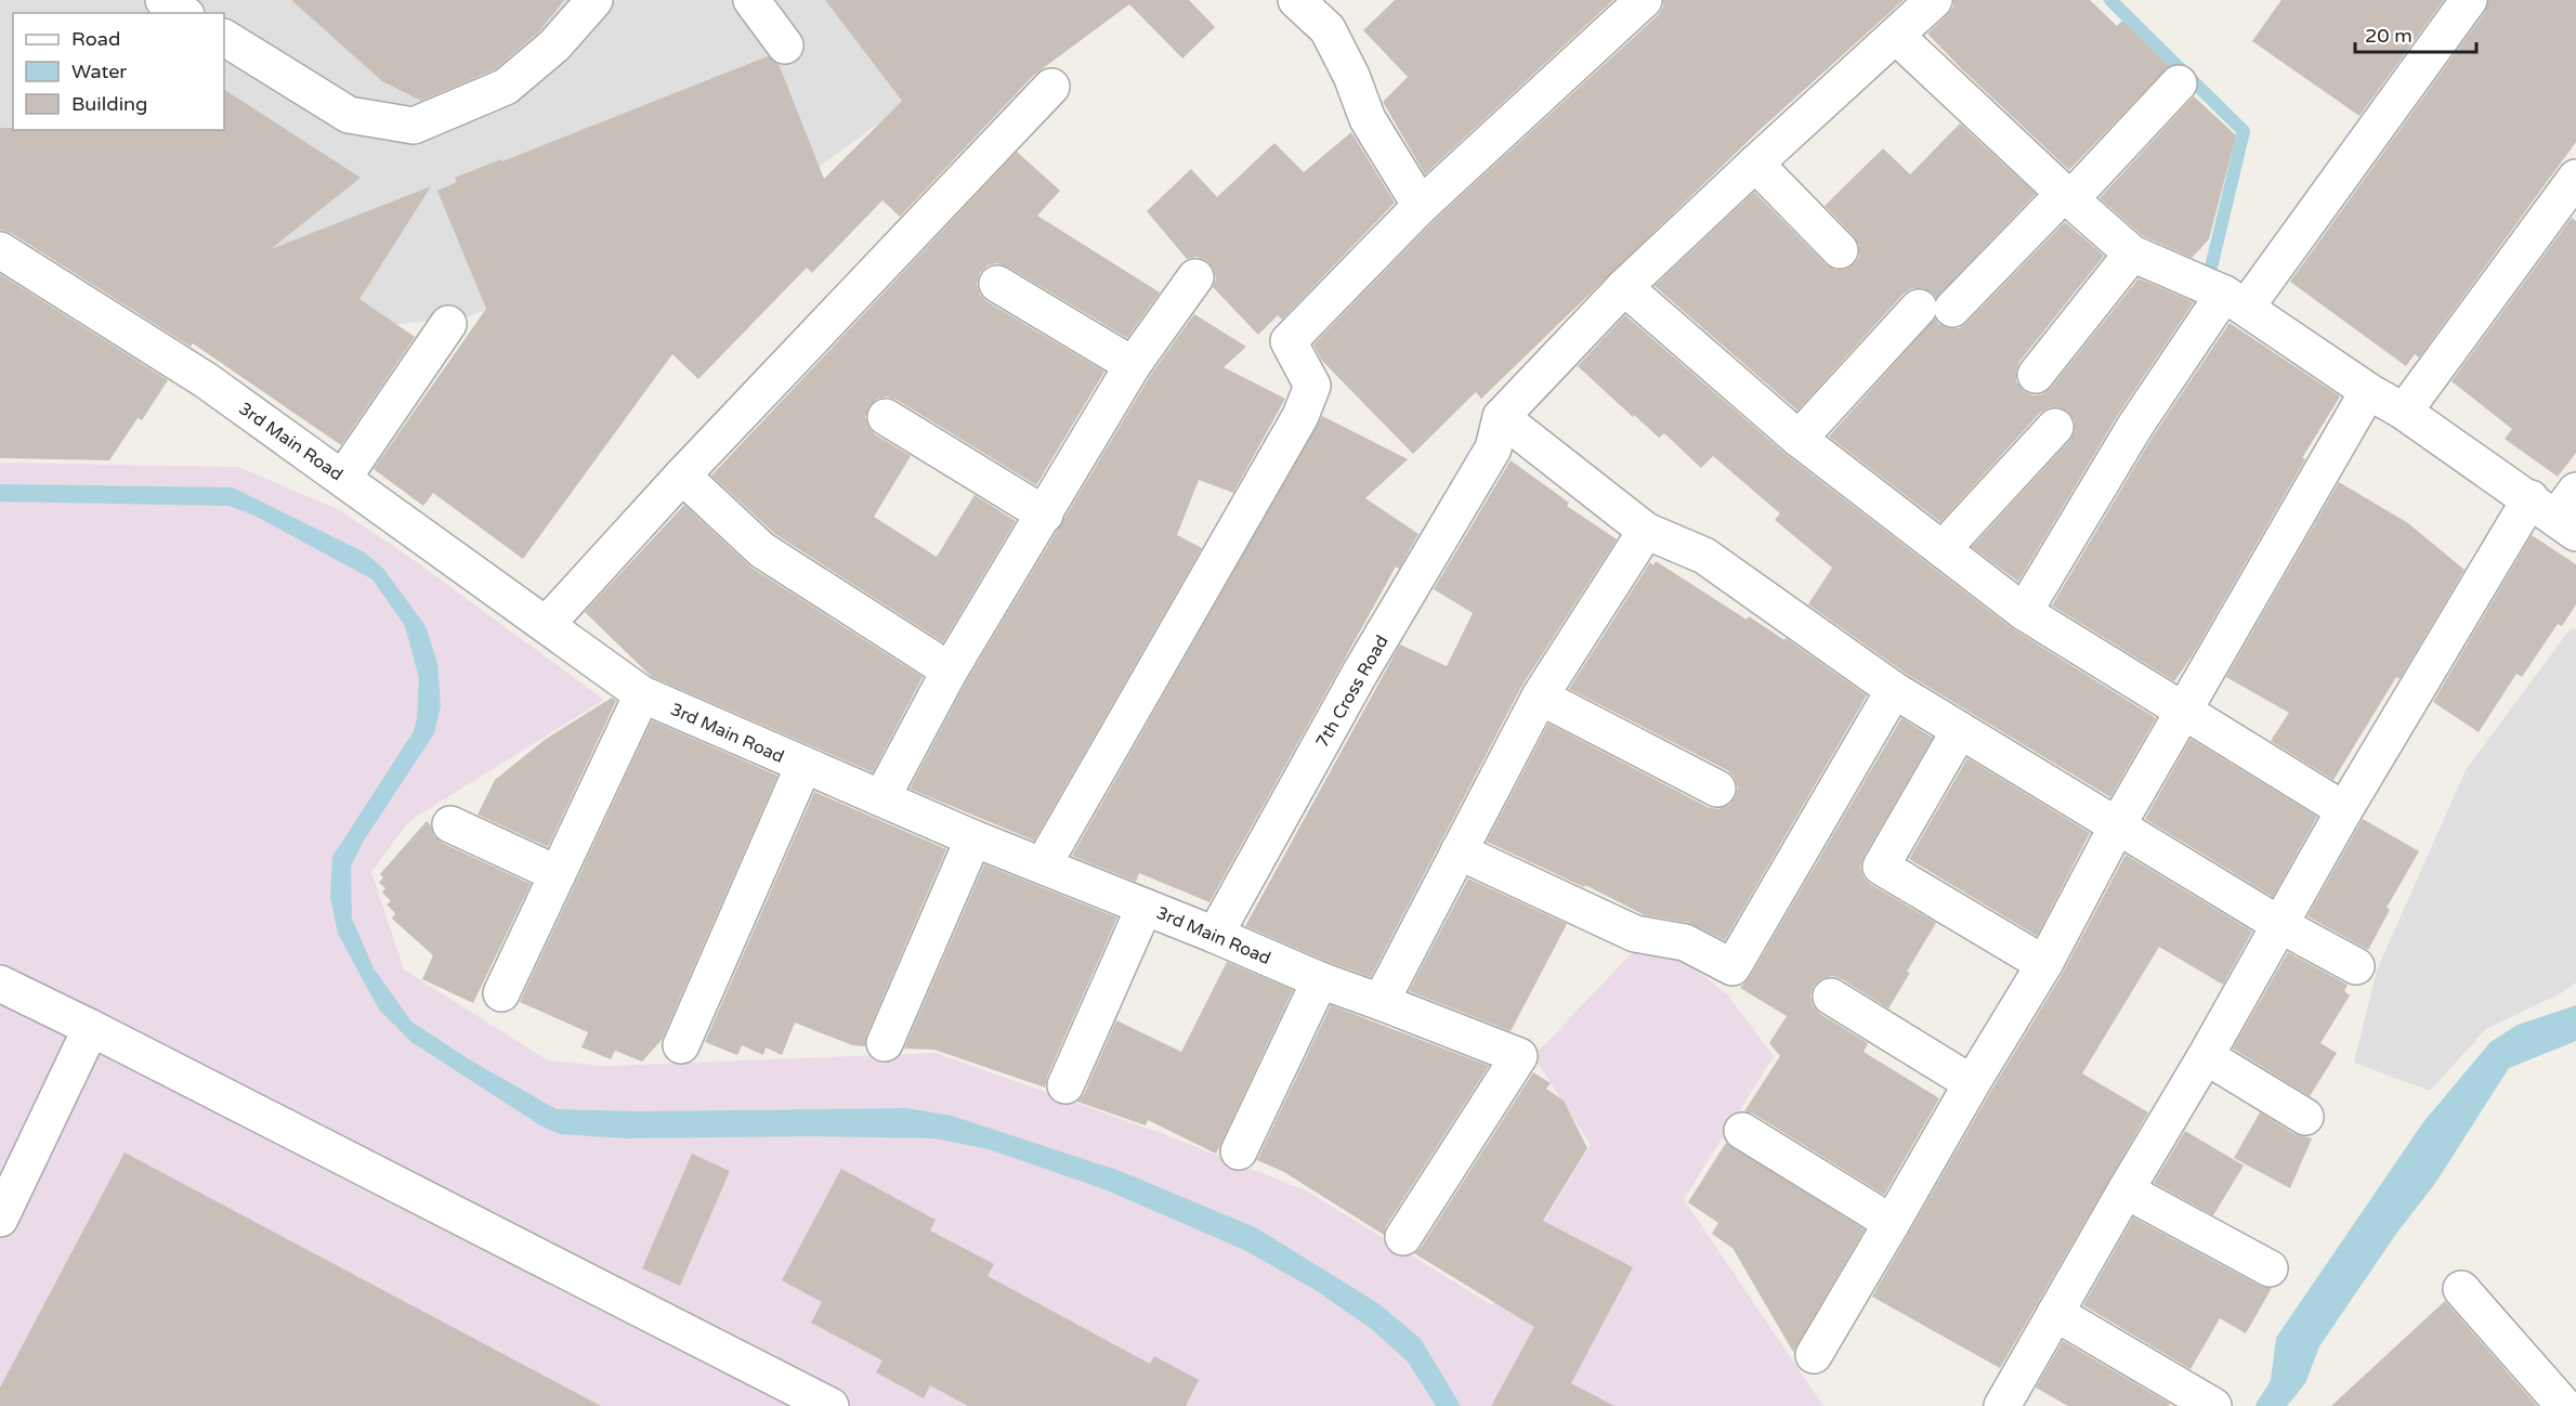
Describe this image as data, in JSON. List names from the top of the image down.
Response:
{
  "streets": {
    "street": ["3rd Main Road", "7th Cross Road"]
  },
  "crossings": [
    ["3rd Main Road", "7th Cross Road"]
  ],
  "legend": ["Road", "Water", "Building"],
  "scale_bar": "20 m"
}
